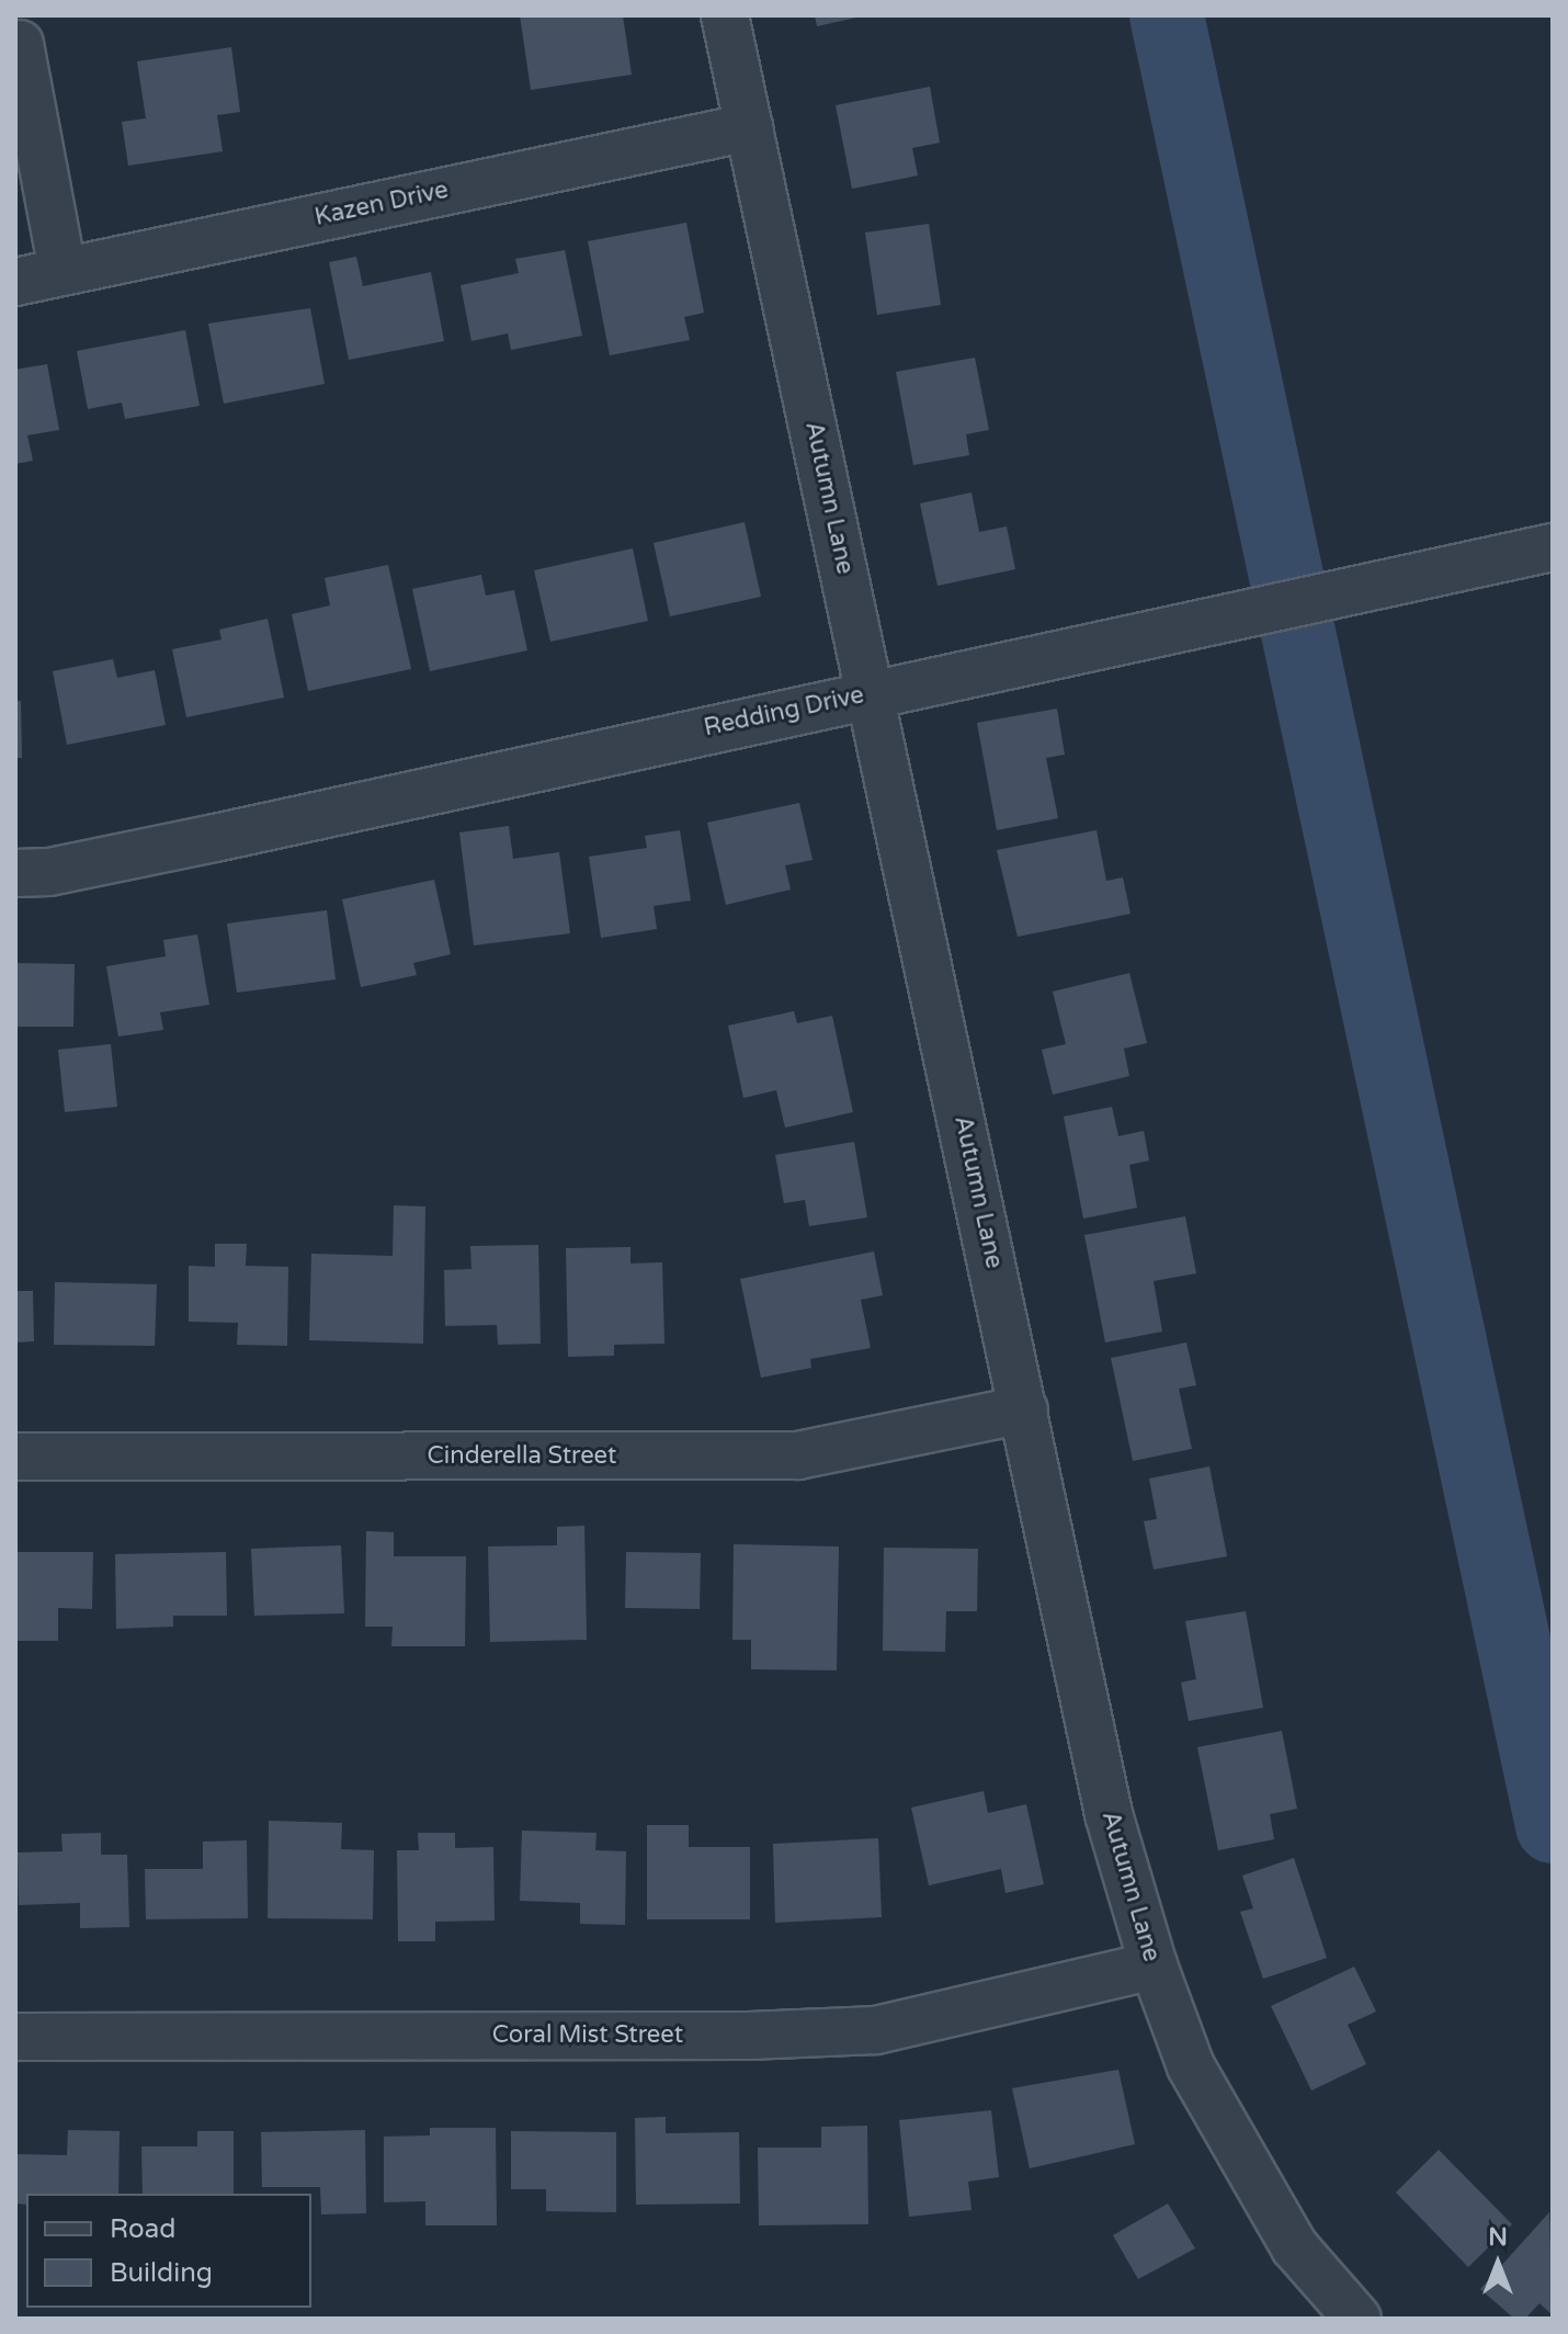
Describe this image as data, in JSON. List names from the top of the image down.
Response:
{
  "streets": {
    "street": [
      "Kazen Drive",
      "Autumn Lane",
      "Redding Drive",
      "Cinderella Street",
      "Coral Mist Street"
    ]
  },
  "crossings": [
    ["Kazen Drive", "Autumn Lane"],
    ["Autumn Lane", "Redding Drive"],
    ["Autumn Lane", "Cinderella Street"],
    ["Autumn Lane", "Coral Mist Street"]
  ],
  "legend": ["Road", "Building"],
  "north": "top"
}
